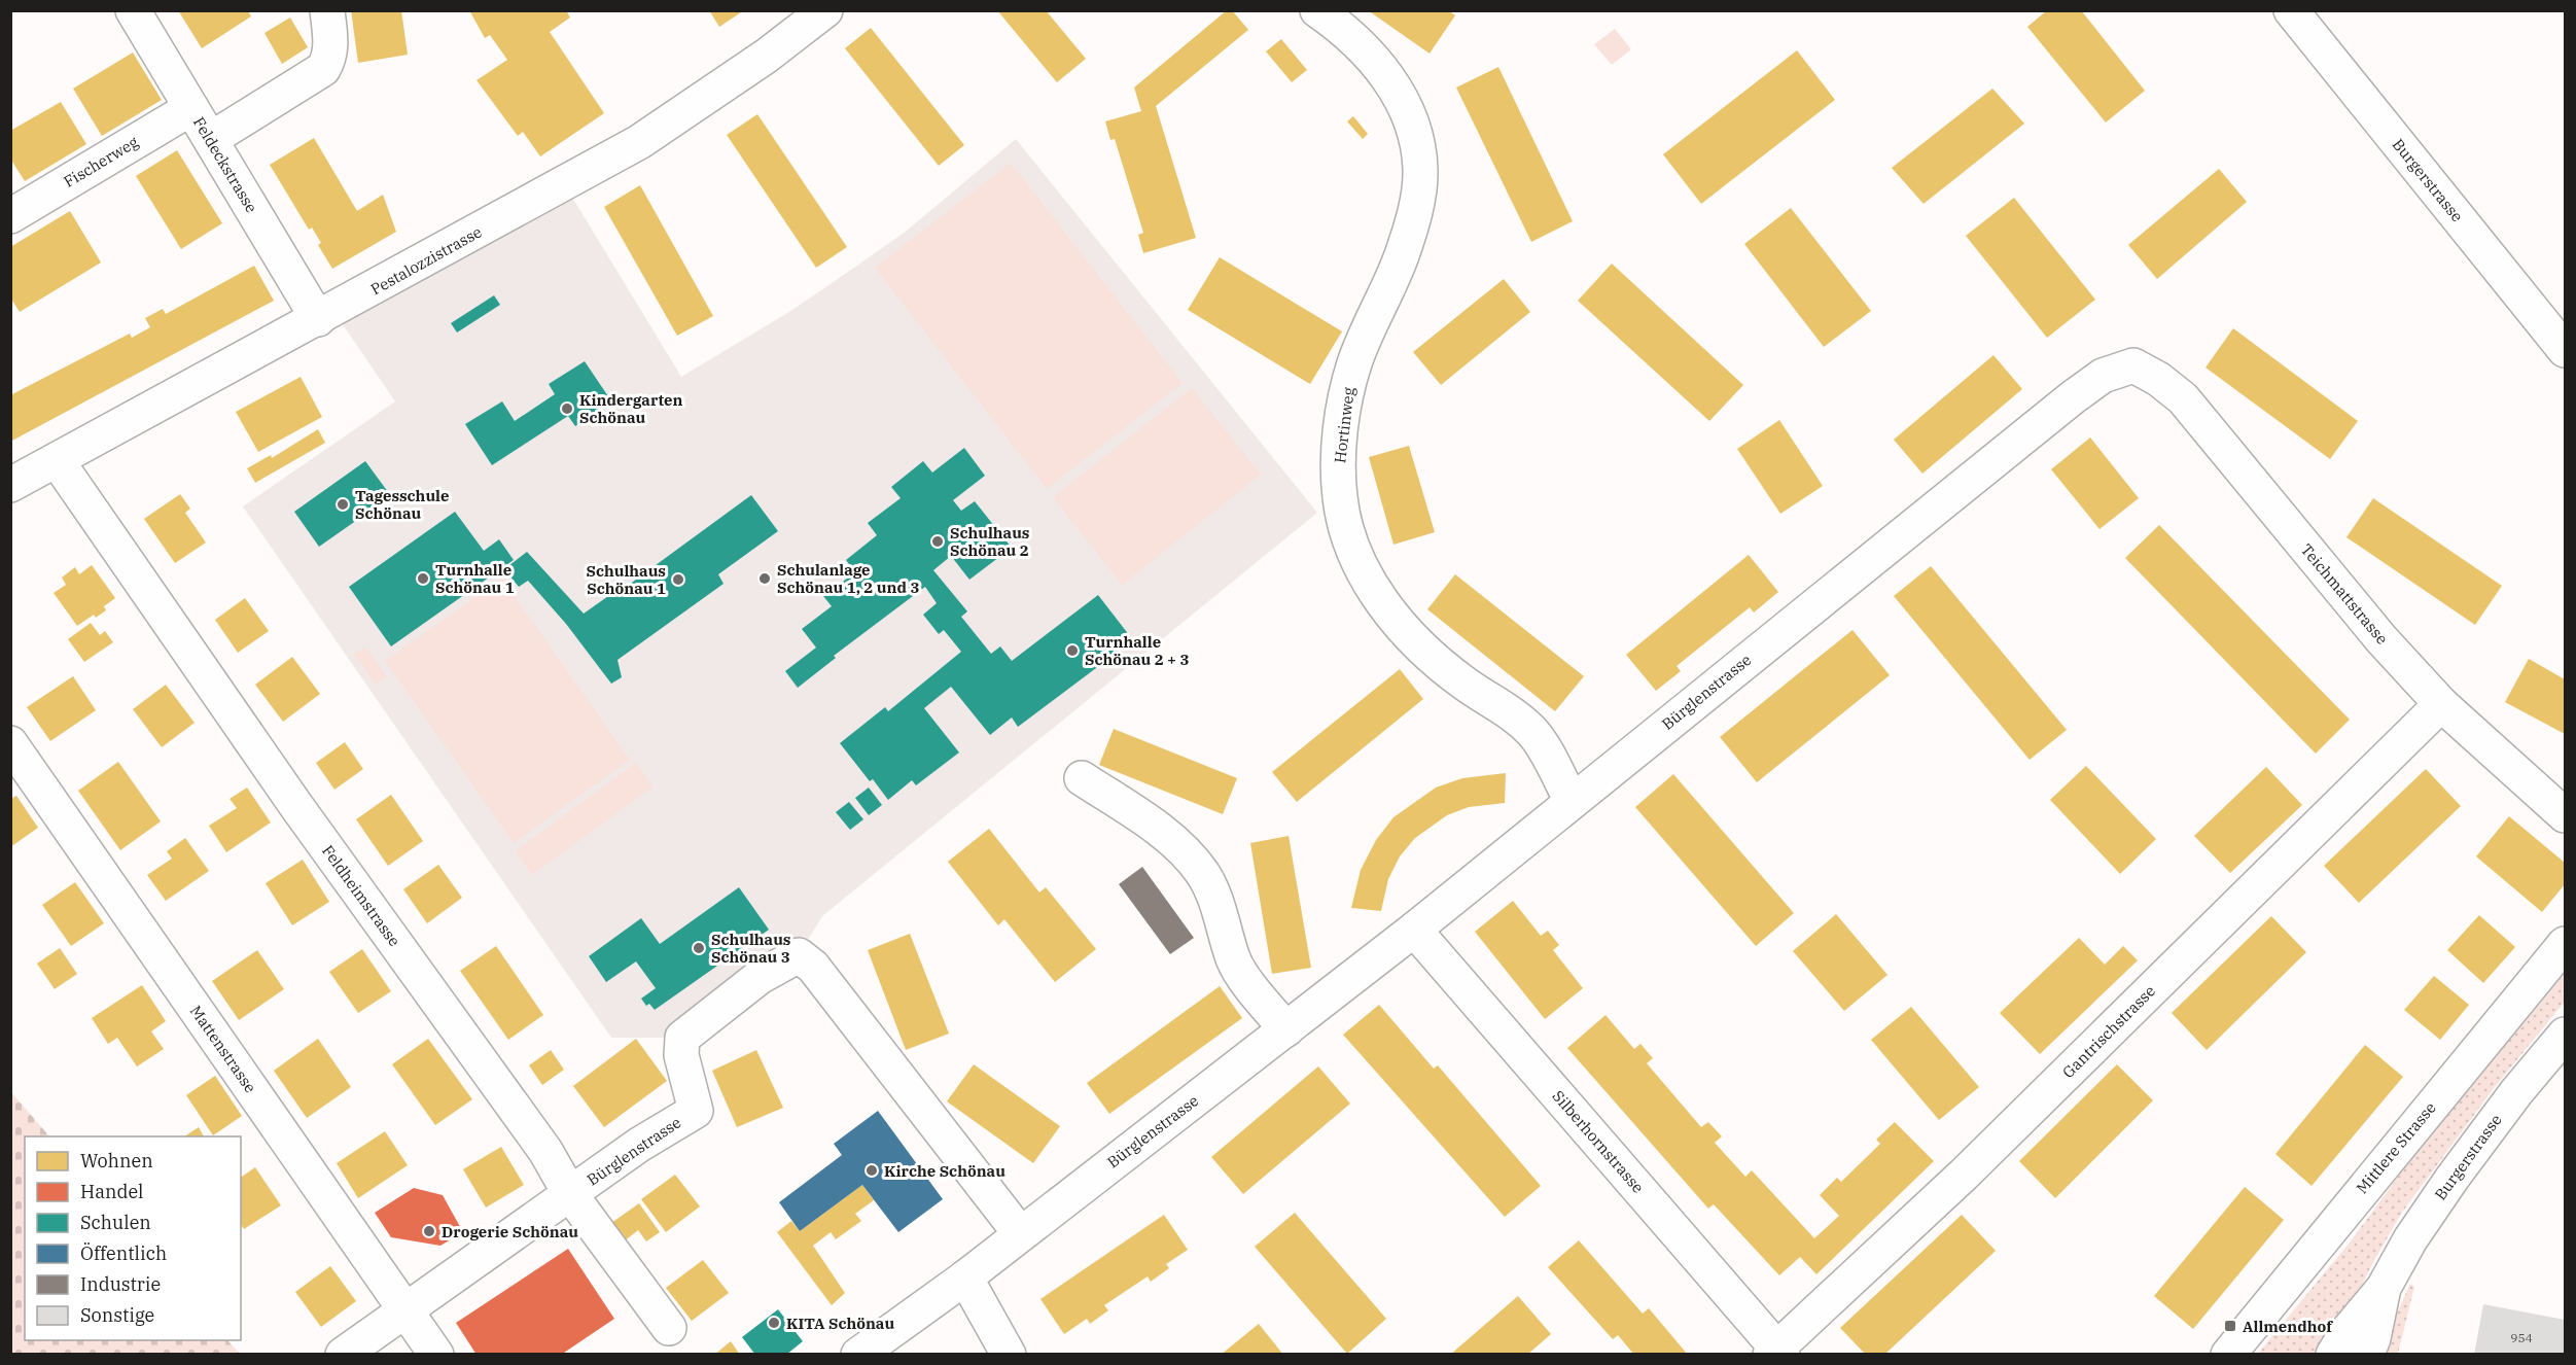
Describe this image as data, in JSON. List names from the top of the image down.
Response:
{
  "streets": {
    "street": [
      "Fischerweg",
      "Feldeckstrasse",
      "Burgerstrasse",
      "Pestalozzistrasse",
      "Hortinweg",
      "Teichmattstrasse",
      "Bürglenstrasse",
      "Feldheimstrasse",
      "Gantrischstrasse",
      "Mattenstrasse",
      "Silberhornstrasse",
      "Mittlere Strasse"
    ]
  },
  "crossings": [
    ["Fischerweg", "Feldeckstrasse"],
    ["Feldeckstrasse", "Pestalozzistrasse"],
    ["Pestalozzistrasse", "Feldheimstrasse"],
    ["Hortinweg", "Bürglenstrasse"],
    ["Teichmattstrasse", "Bürglenstrasse"],
    ["Teichmattstrasse", "Gantrischstrasse"],
    ["Bürglenstrasse", "Feldheimstrasse"],
    ["Bürglenstrasse", "Mattenstrasse"],
    ["Bürglenstrasse", "Silberhornstrasse"],
    ["Gantrischstrasse", "Silberhornstrasse"]
  ],
  "places": {
    "other": [
      "Kindergarten Schönau",
      "Tagesschule Schönau",
      "Schulhaus Schönau 2",
      "Turnhalle Schönau 1",
      "Schulanlage Schönau 1, 2 und 3",
      "Schulhaus Schönau 1",
      "Turnhalle Schönau 2 + 3",
      "Schulhaus Schönau 3",
      "Kirche Schönau",
      "Drogerie Schönau",
      "KITA Schönau"
    ],
    "transit": ["Allmendhof"]
  },
  "house_numbers": ["954"],
  "legend": [
    "Wohnen",
    "Handel",
    "Schulen",
    "Öffentlich",
    "Industrie",
    "Sonstige"
  ]
}
